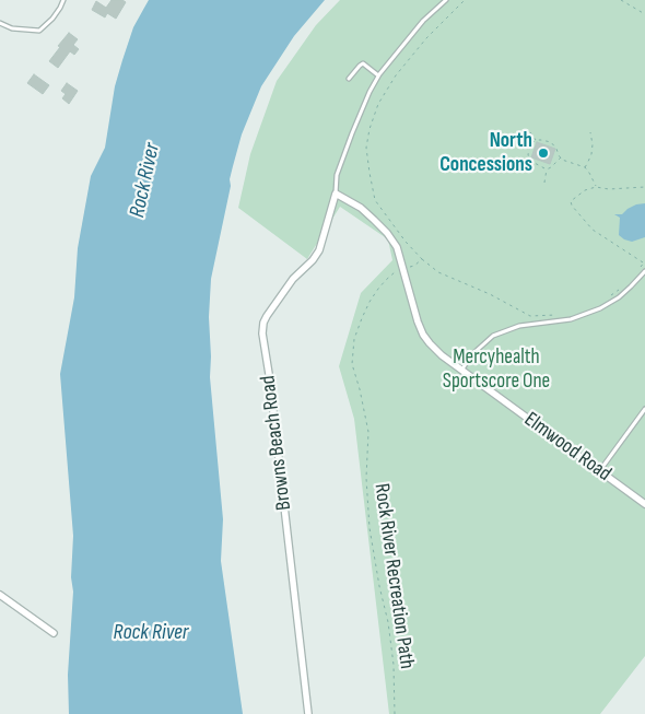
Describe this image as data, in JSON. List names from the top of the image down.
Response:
{
  "streets": {
    "street": ["Browns Beach Road", "Elmwood Road"],
    "path": ["Rock River Recreation Path"]
  },
  "crossings": [
    ["Browns Beach Road", "Elmwood Road"],
    ["Elmwood Road", "Rock River Recreation Path"]
  ],
  "water": ["Rock River"],
  "parks": ["Mercyhealth Sportscore One"],
  "places": ["North Concessions"]
}
